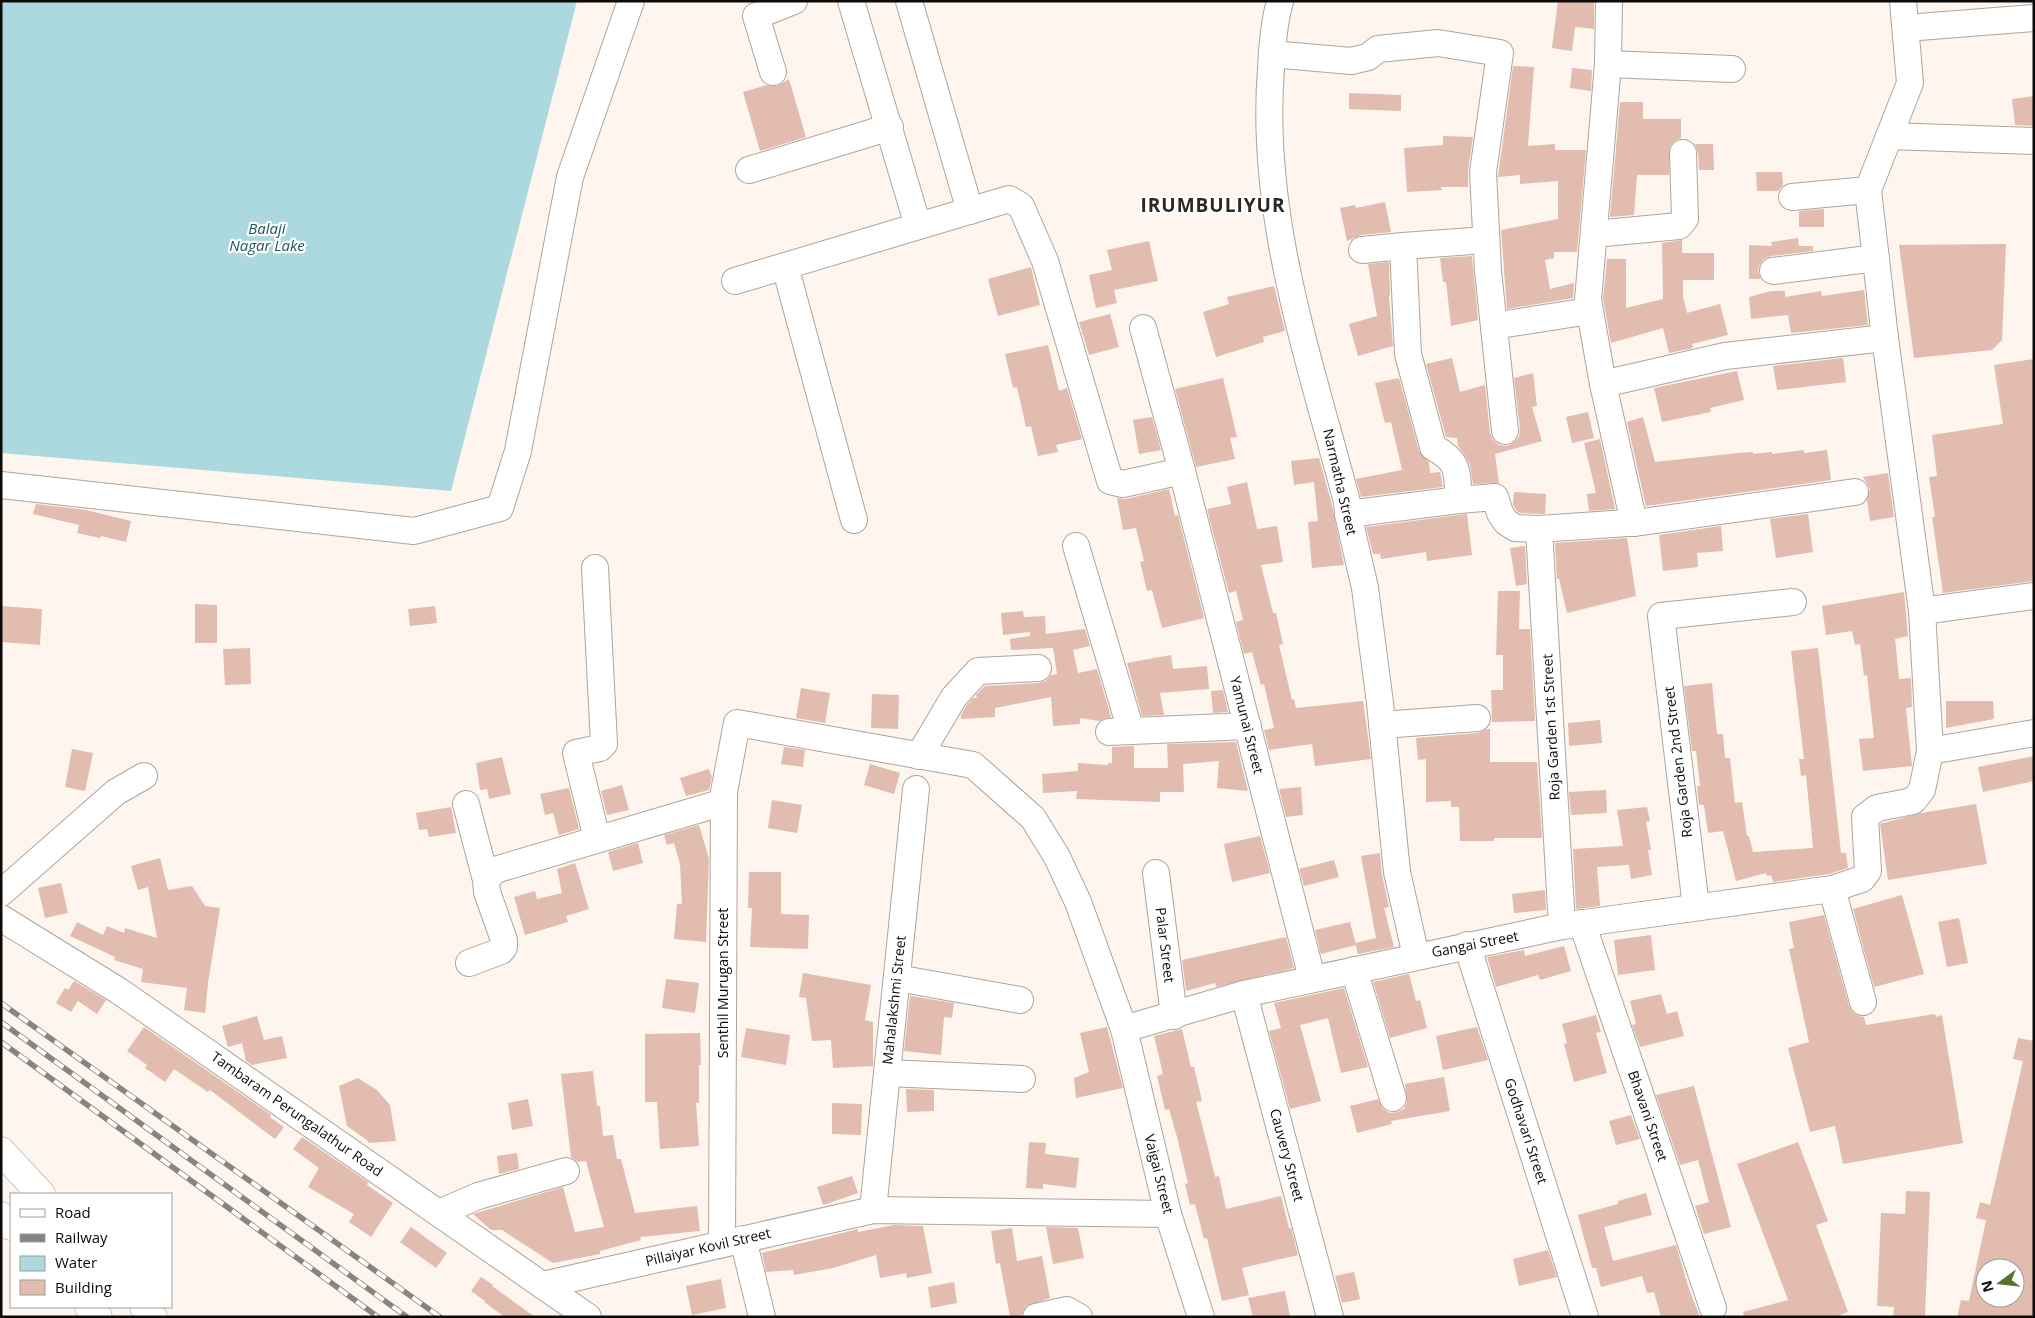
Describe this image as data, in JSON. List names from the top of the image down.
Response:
{
  "streets": {
    "street": [
      "Narmatha Street",
      "Yamunai Street",
      "Roja Garden 1st Street",
      "Roja Garden 2nd Street",
      "Gangai Street",
      "Palar Street",
      "Senthil Murugan Street",
      "Mahalakshmi Street",
      "Tambaram Perungalathur Road",
      "Bhavani Street",
      "Godhavari Street",
      "Cauvery Street",
      "Vaigai Street",
      "Pillaiyar Kovil Street"
    ]
  },
  "crossings": [
    ["Narmatha Street", "Gangai Street"],
    ["Yamunai Street", "Gangai Street"],
    ["Roja Garden 1st Street", "Gangai Street"],
    ["Roja Garden 1st Street", "Bhavani Street"],
    ["Roja Garden 2nd Street", "Gangai Street"],
    ["Gangai Street", "Palar Street"],
    ["Gangai Street", "Bhavani Street"],
    ["Gangai Street", "Godhavari Street"],
    ["Gangai Street", "Cauvery Street"],
    ["Gangai Street", "Vaigai Street"],
    ["Senthil Murugan Street", "Vaigai Street"],
    ["Senthil Murugan Street", "Pillaiyar Kovil Street"],
    ["Mahalakshmi Street", "Pillaiyar Kovil Street"],
    ["Tambaram Perungalathur Road", "Pillaiyar Kovil Street"],
    ["Vaigai Street", "Pillaiyar Kovil Street"]
  ],
  "districts": ["IRUMBULIYUR"],
  "water": ["Balaji Nagar Lake"],
  "legend": [
    "Road",
    "Railway",
    "Water",
    "Building"
  ],
  "north": "left"
}
